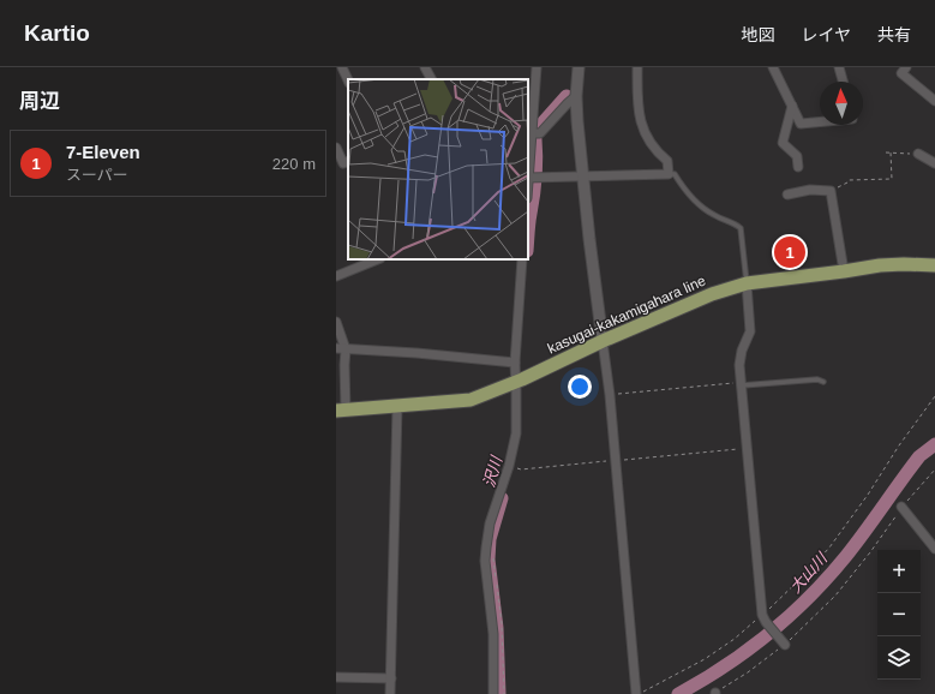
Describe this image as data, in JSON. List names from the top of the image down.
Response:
{
  "streets": {
    "main road": ["kasugai-kakamigahara line"]
  },
  "water": ["沢川", "大山川"],
  "north": "top",
  "page": {
    "header": "Kartio",
    "nav": ["地図", "レイヤ", "共有"],
    "heading": "周辺",
    "list": [
      {
        "mark": "1",
        "name": "7-Eleven",
        "note": "スーパー",
        "value": "220 m"
      }
    ],
    "pins": "1",
    "map_buttons": ["+", "−"]
  }
}
